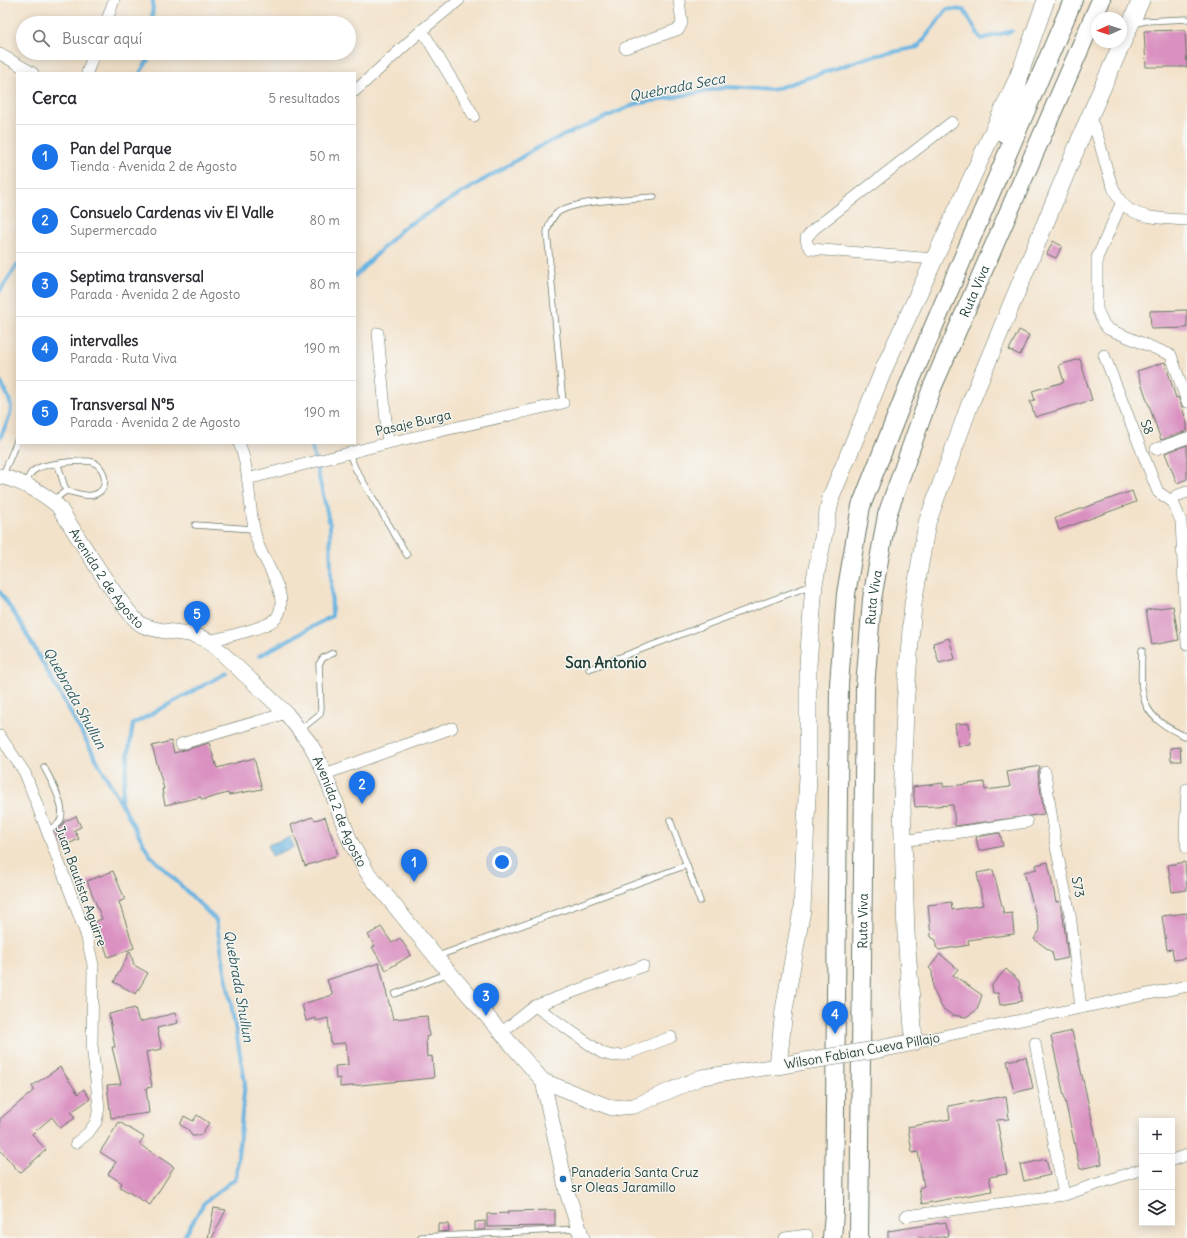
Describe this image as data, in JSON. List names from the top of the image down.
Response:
{
  "streets": {
    "highway": ["Ruta Viva"],
    "main road": ["Avenida 2 de Agosto", "Wilson Fabian Cueva Pillajo"],
    "street": [
      "Pasaje Burga",
      "S8",
      "Juan Bautista Aguirre",
      "S73"
    ]
  },
  "crossings": [
    ["Avenida 2 de Agosto", "Wilson Fabian Cueva Pillajo"],
    ["S73", "Wilson Fabian Cueva Pillajo"]
  ],
  "districts": ["San Antonio"],
  "water": ["Quebrada Seca", "Quebrada Shullun"],
  "places": ["Panadería Santa Cruz sr Oleas Jaramillo"],
  "north": "left",
  "page": {
    "search": "Buscar aquí",
    "heading": ["Cerca", "5 resultados"],
    "list": [
      {
        "mark": "1",
        "name": "Pan del Parque",
        "note": "Tienda · Avenida 2 de Agosto",
        "value": "50 m"
      },
      {
        "mark": "2",
        "name": "Consuelo Cardenas viv El Valle",
        "note": "Supermercado",
        "value": "80 m"
      },
      {
        "mark": "3",
        "name": "Septima transversal",
        "note": "Parada · Avenida 2 de Agosto",
        "value": "80 m"
      },
      {
        "mark": "4",
        "name": "intervalles",
        "note": "Parada · Ruta Viva",
        "value": "190 m"
      },
      {
        "mark": "5",
        "name": "Transversal N°5",
        "note": "Parada · Avenida 2 de Agosto",
        "value": "190 m"
      }
    ],
    "pins": [
      "5",
      "2",
      "1",
      "3",
      "4"
    ],
    "map_buttons": ["+", "−"]
  }
}
